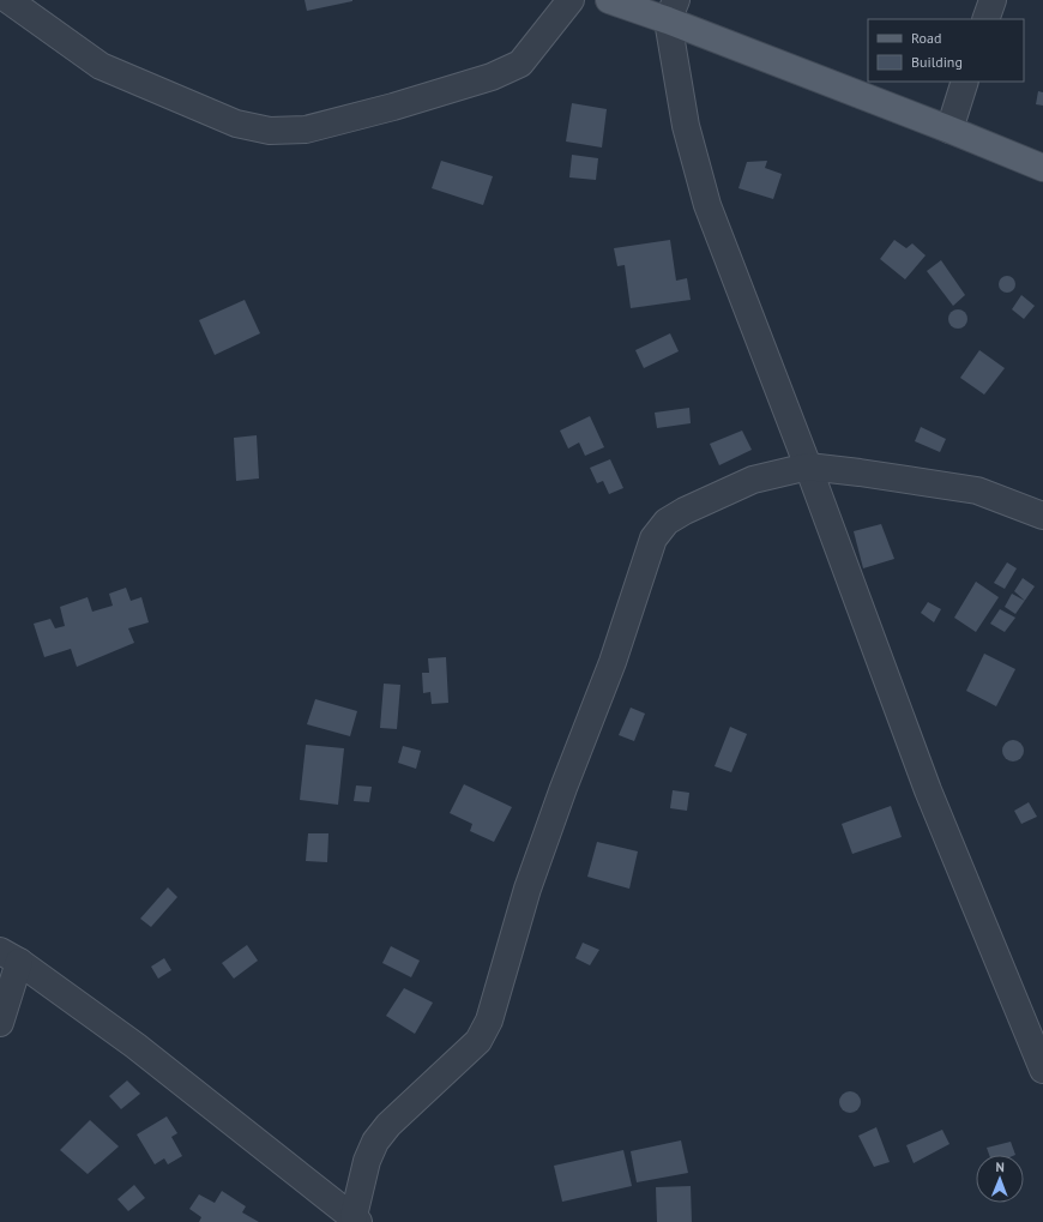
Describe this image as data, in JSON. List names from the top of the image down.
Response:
{
  "legend": ["Road", "Building"],
  "north": "top"
}
